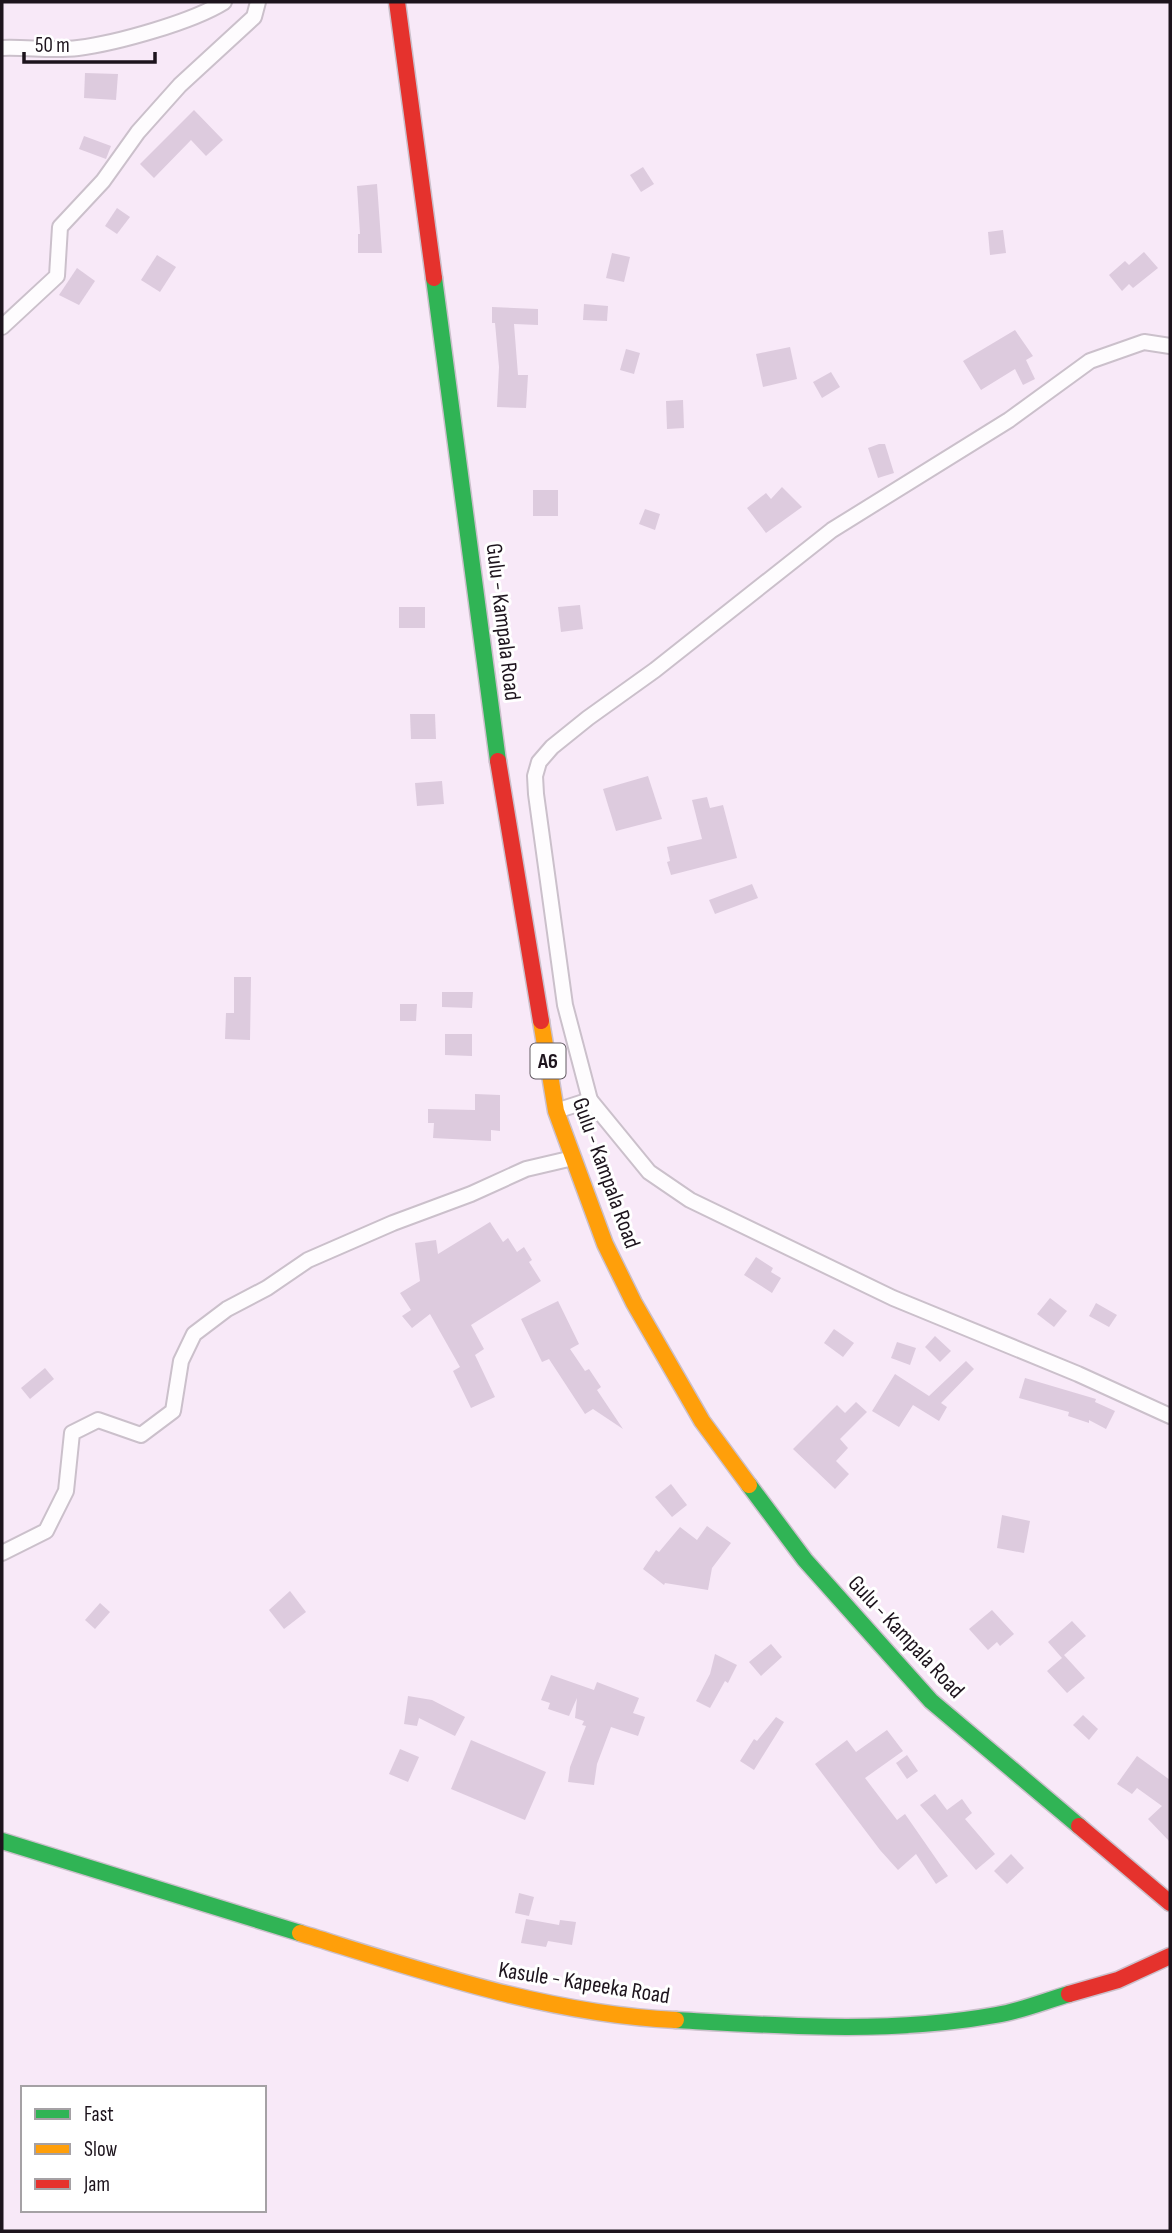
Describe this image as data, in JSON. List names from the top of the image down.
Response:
{
  "streets": {
    "main road": ["Gulu - Kampala Road", "A6", "Kasule - Kapeeka Road"]
  },
  "legend": ["Fast", "Slow", "Jam"],
  "scale_bar": "50 m"
}
